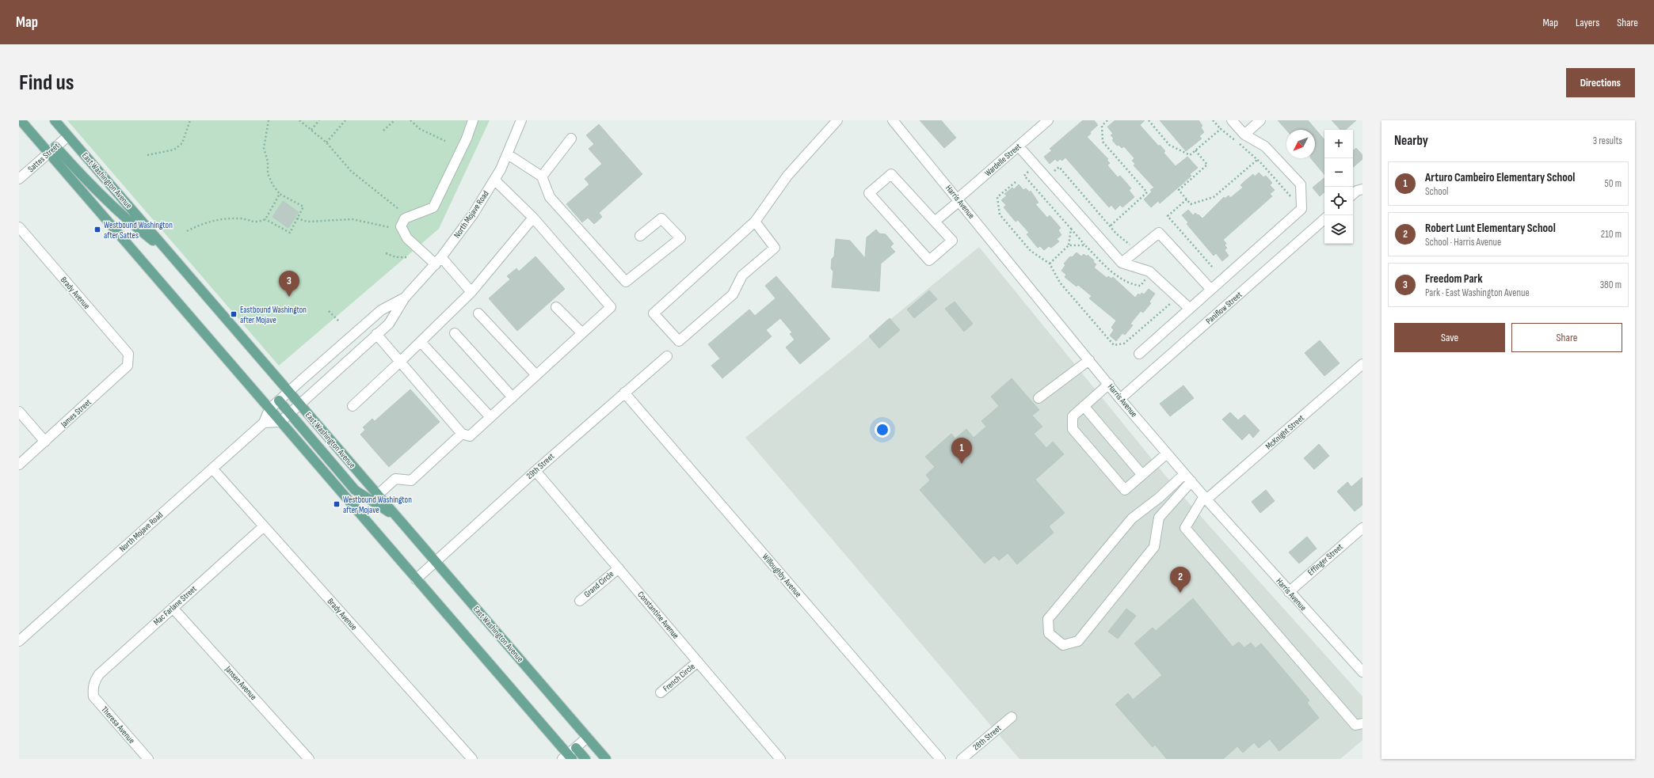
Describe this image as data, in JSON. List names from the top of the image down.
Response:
{
  "streets": {
    "main road": ["East Washington Avenue"],
    "street": [
      "Sattes Street",
      "Wardelle Street",
      "Harris Avenue",
      "North Mojave Road",
      "Brady Avenue",
      "Paniflow Street",
      "James Street",
      "McKnight Street",
      "29th Street",
      "Effinger Street",
      "Willoughby Avenue",
      "Grand Circle",
      "Mac Farlane Street",
      "Constantine Avenue",
      "French Circle",
      "Jansen Avenue",
      "Theresa Avenue",
      "28th Street"
    ]
  },
  "crossings": [
    ["Sattes Street", "East Washington Avenue"],
    ["Wardelle Street", "Harris Avenue"],
    ["East Washington Avenue", "North Mojave Road"],
    ["East Washington Avenue", "29th Street"],
    ["Harris Avenue", "Paniflow Street"],
    ["Harris Avenue", "McKnight Street"],
    ["Harris Avenue", "Effinger Street"],
    ["North Mojave Road", "Brady Avenue"],
    ["Brady Avenue", "James Street"],
    ["Brady Avenue", "Mac Farlane Street"],
    ["29th Street", "Willoughby Avenue"],
    ["29th Street", "Constantine Avenue"],
    ["Grand Circle", "Constantine Avenue"],
    ["Mac Farlane Street", "Jansen Avenue"],
    ["Mac Farlane Street", "Theresa Avenue"],
    ["Constantine Avenue", "French Circle"]
  ],
  "places": {
    "transit": ["Westbound Washington after Sattes", "Eastbound Washington after Mojave", "Westbound Washington after Mojave"]
  },
  "north": "bottom left",
  "page": {
    "header": "Map",
    "nav": ["Map", "Layers", "Share"],
    "buttons": [
      "Directions",
      ["Save", "Share"]
    ],
    "title": "Find us",
    "heading": ["Nearby", "3 results"],
    "map_buttons": ["+", "−"],
    "list": [
      {
        "mark": "1",
        "name": "Arturo Cambeiro Elementary School",
        "note": "School",
        "value": "50 m"
      },
      {
        "mark": "2",
        "name": "Robert Lunt Elementary School",
        "note": "School · Harris Avenue",
        "value": "210 m"
      },
      {
        "mark": "3",
        "name": "Freedom Park",
        "note": "Park · East Washington Avenue",
        "value": "380 m"
      }
    ],
    "pins": ["3", "1", "2"]
  }
}
